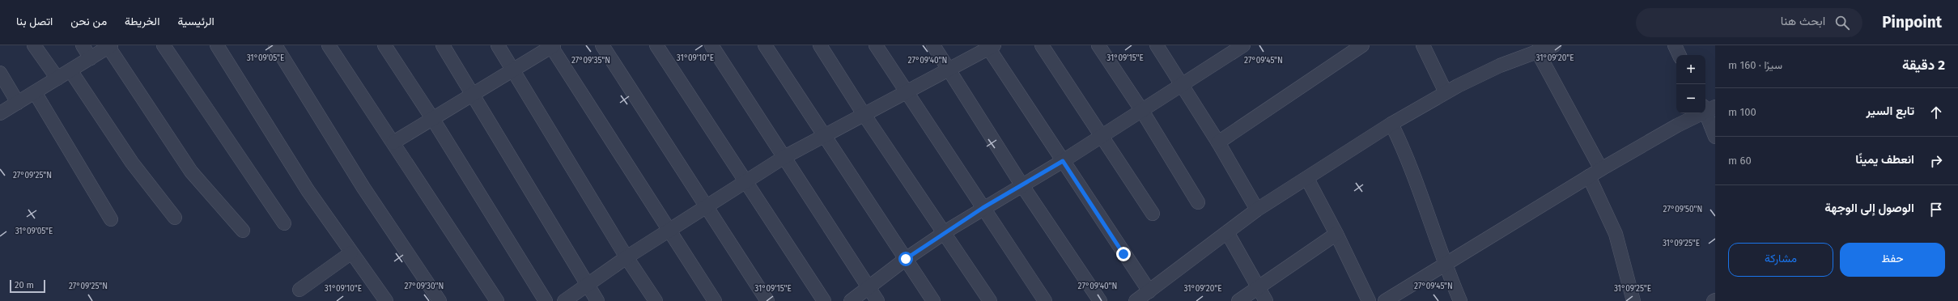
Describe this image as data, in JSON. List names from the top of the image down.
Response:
{
  "scale_bar": "20 m",
  "page": {
    "header": "Pinpoint",
    "search": "ابحث هنا",
    "nav": [
      "الرئيسية",
      "الخريطة",
      "من نحن",
      "اتصل بنا"
    ],
    "heading": ["2 دقيقة", "سيرًا · 160 m"],
    "map_buttons": ["+", "−"],
    "list": [
      ["تابع السير", "100 m"],
      ["انعطف يمينًا", "60 m"],
      "الوصول إلى الوجهة"
    ],
    "buttons": ["حفظ", "مشاركة"],
    "scale": "20 m"
  },
  "coordinates": [
    "31°09'05\"E",
    "31°09'10\"E",
    "31°09'15\"E",
    "31°09'20\"E",
    "27°09'35\"N",
    "27°09'40\"N",
    "27°09'45\"N",
    "27°09'25\"N",
    "27°09'50\"N",
    "31°09'25\"E",
    "27°09'30\"N"
  ]
}
